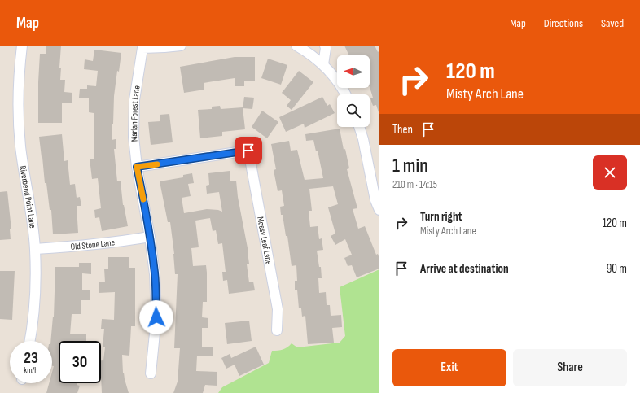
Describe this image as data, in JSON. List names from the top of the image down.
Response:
{
  "streets": {
    "street": [
      "Marlan Forest Lane",
      "Riverbend Point Lane",
      "Mossy Leaf Lane",
      "Old Stone Lane"
    ]
  },
  "crossings": [
    ["Marlan Forest Lane", "Mossy Leaf Lane"],
    ["Marlan Forest Lane", "Old Stone Lane"],
    ["Riverbend Point Lane", "Old Stone Lane"]
  ],
  "north": "left",
  "page": {
    "header": "Map",
    "nav": ["Map", "Directions", "Saved"],
    "turn": ["120 m", "Misty Arch Lane"],
    "then": "Then",
    "heading": ["1 min", "210 m · 14:15"],
    "list": [
      {
        "name": "Turn right",
        "note": "Misty Arch Lane",
        "value": "120 m"
      },
      {
        "name": "Arrive at destination",
        "value": "90 m"
      }
    ],
    "speed": "23 km/h",
    "limit": "30",
    "buttons": ["Exit", "Share"]
  }
}
